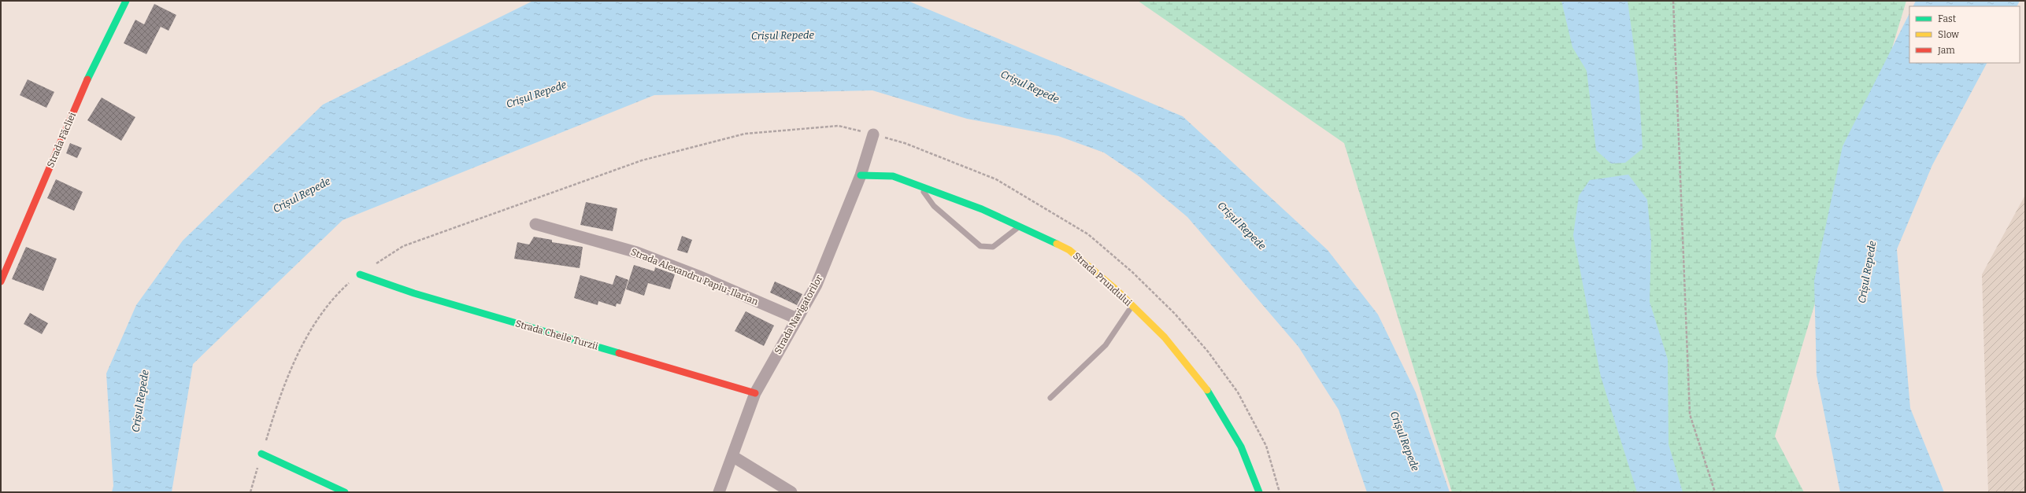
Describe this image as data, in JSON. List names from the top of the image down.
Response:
{
  "streets": {
    "street": [
      "Strada Făcliei",
      "Strada Alexandru Papiu-Ilarian",
      "Strada Prundului",
      "Strada Navigatorilor",
      "Strada Cheile Turzii"
    ]
  },
  "crossings": [
    ["Strada Alexandru Papiu-Ilarian", "Strada Navigatorilor"],
    ["Strada Prundului", "Strada Navigatorilor"],
    ["Strada Navigatorilor", "Strada Cheile Turzii"]
  ],
  "water": ["Crișul Repede"],
  "legend": ["Fast", "Slow", "Jam"]
}
